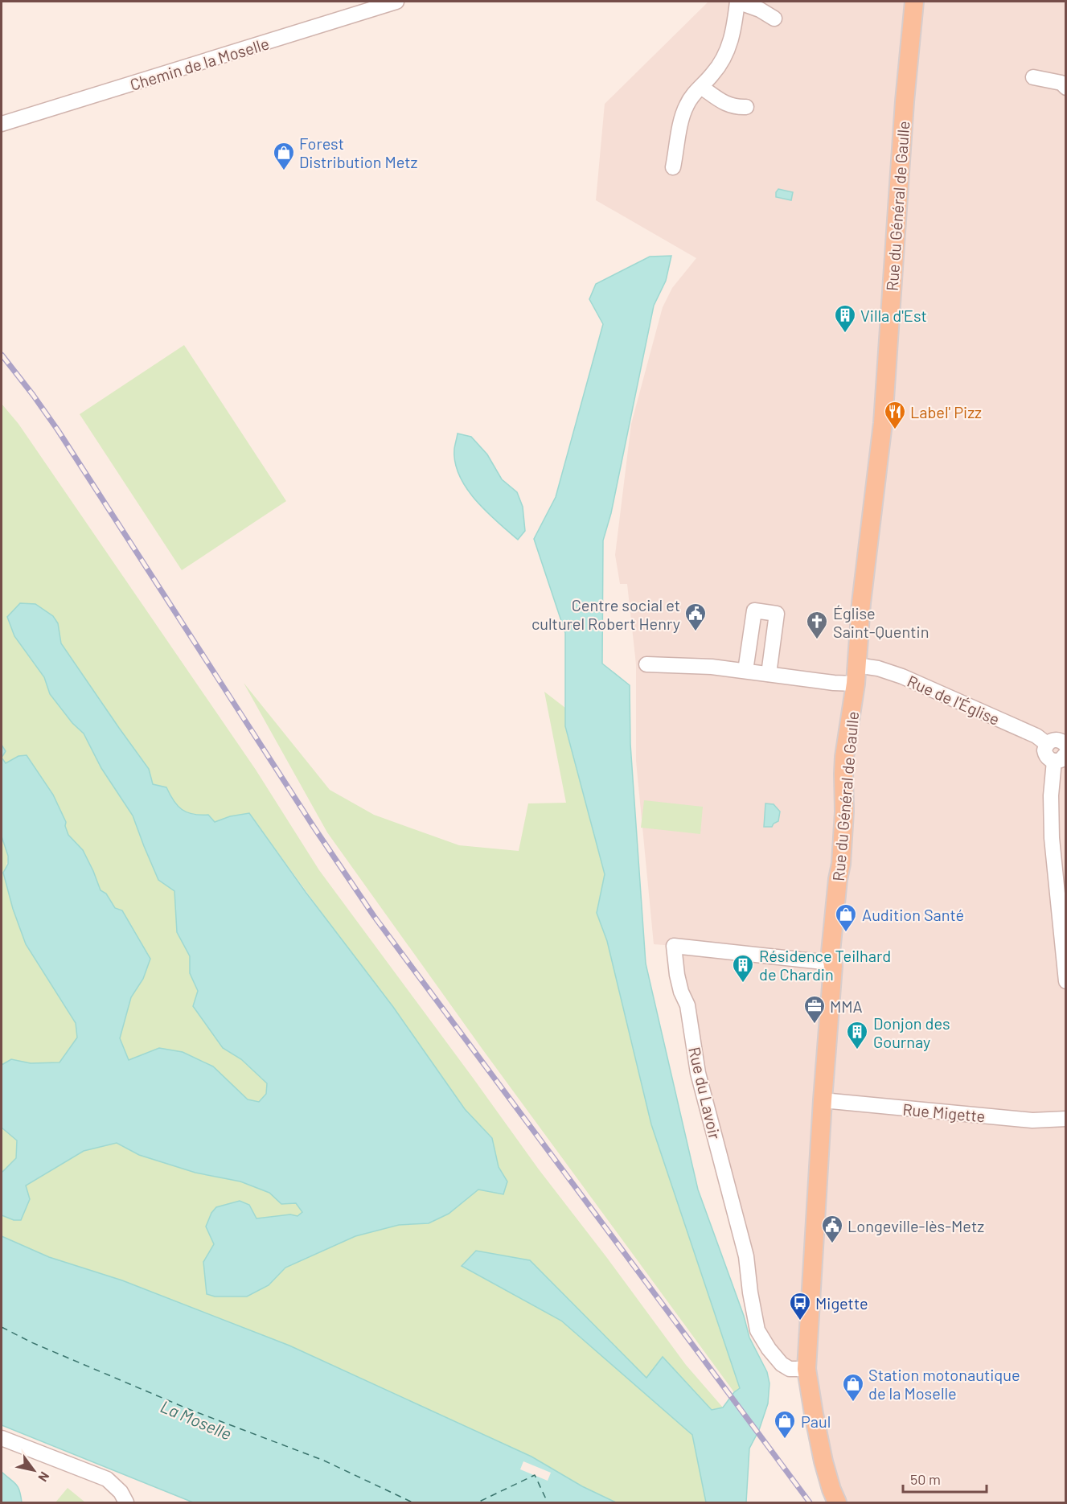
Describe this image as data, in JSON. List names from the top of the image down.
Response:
{
  "streets": {
    "main road": ["Rue du Général de Gaulle"],
    "street": [
      "Chemin de la Moselle",
      "Rue de l'Église",
      "Rue du Lavoir",
      "Rue Migette"
    ]
  },
  "crossings": [
    ["Rue du Général de Gaulle", "Rue de l'Église"],
    ["Rue du Général de Gaulle", "Rue du Lavoir"],
    ["Rue du Général de Gaulle", "Rue Migette"]
  ],
  "water": ["La Moselle"],
  "places": {
    "shop": [
      "Forest Distribution Metz",
      "Audition Santé",
      "Station motonautique de la Moselle",
      "Paul"
    ],
    "building": ["Villa d'Est", "Résidence Teilhard de Chardin", "Donjon des Gournay"],
    "restaurant": ["Label' Pizz"],
    "public building": ["Centre social et culturel Robert Henry", "Longeville-lès-Metz"],
    "church": ["Église Saint-Quentin"],
    "office": ["MMA"],
    "bus stop": ["Migette"]
  },
  "scale_bar": "50 m",
  "north": "bottom right"
}
